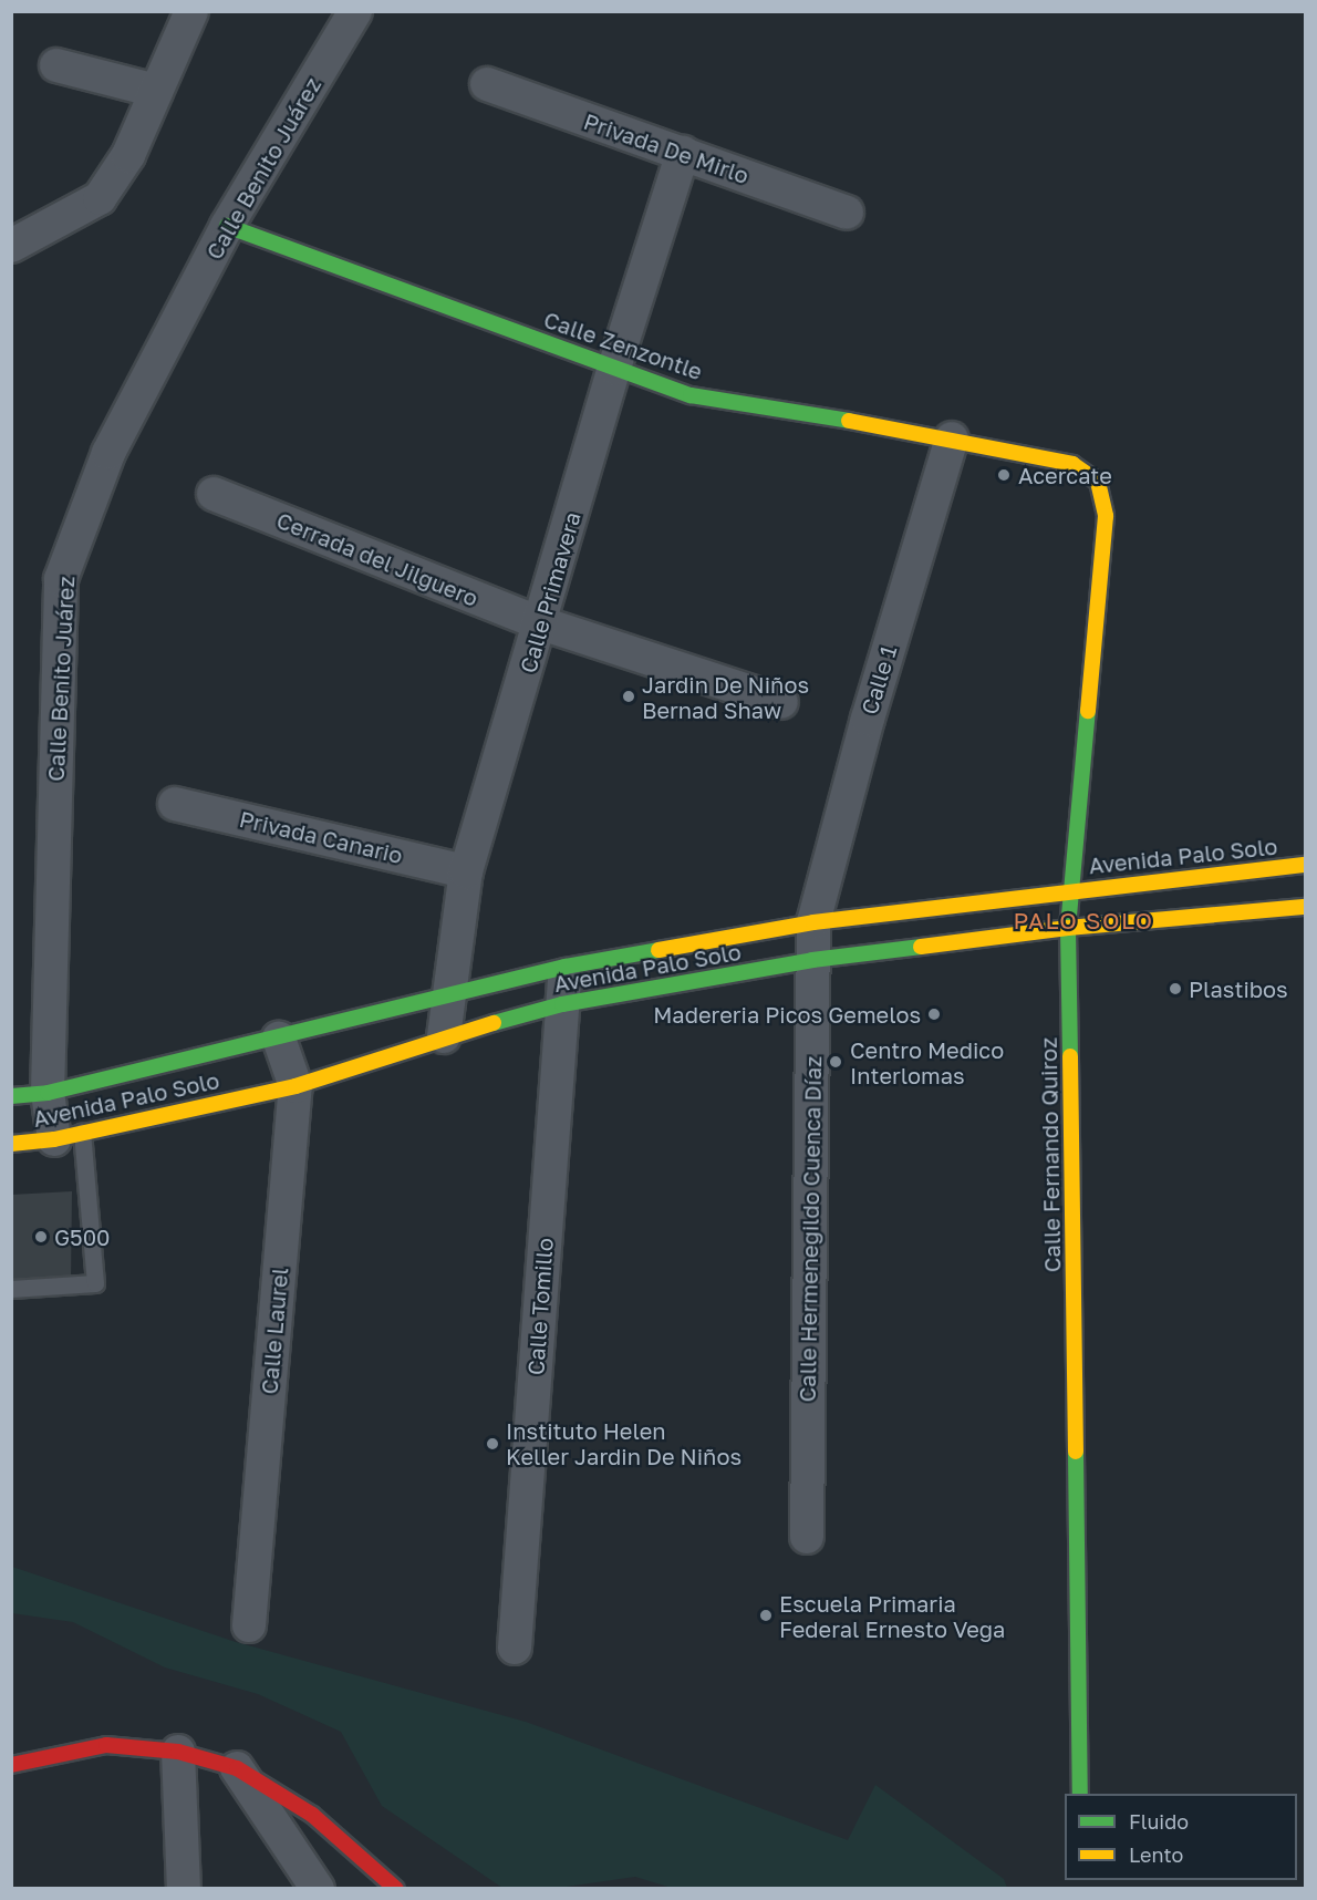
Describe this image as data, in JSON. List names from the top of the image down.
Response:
{
  "streets": {
    "main road": ["Calle Zenzontle", "Avenida Palo Solo", "Calle Fernando Quiroz"],
    "street": [
      "Privada De Mirlo",
      "Calle Benito Juárez",
      "Cerrada del Jilguero",
      "Calle Primavera",
      "Calle 1",
      "Privada Canario",
      "Calle Hermenegildo Cuenca Díaz",
      "Calle Tomillo",
      "Calle Laurel"
    ]
  },
  "crossings": [
    ["Privada De Mirlo", "Calle Primavera"],
    ["Calle Benito Juárez", "Calle Zenzontle"],
    ["Calle Benito Juárez", "Avenida Palo Solo"],
    ["Calle Zenzontle", "Calle Primavera"],
    ["Calle Zenzontle", "Calle 1"],
    ["Calle Zenzontle", "Calle Fernando Quiroz"],
    ["Cerrada del Jilguero", "Calle Primavera"],
    ["Calle Primavera", "Privada Canario"],
    ["Calle Primavera", "Avenida Palo Solo"],
    ["Calle 1", "Avenida Palo Solo"],
    ["Calle 1", "Calle Hermenegildo Cuenca Díaz"],
    ["Avenida Palo Solo", "Calle Fernando Quiroz"],
    ["Avenida Palo Solo", "Calle Hermenegildo Cuenca Díaz"],
    ["Avenida Palo Solo", "Calle Tomillo"],
    ["Avenida Palo Solo", "Calle Laurel"]
  ],
  "districts": ["PALO SOLO"],
  "places": [
    "Acercate",
    "Jardin De Niños Bernad Shaw",
    "Plastibos",
    "Madereria Picos Gemelos",
    "Centro Medico Interlomas",
    "G500",
    "Instituto Helen Keller Jardin De Niños",
    "Escuela Primaria Federal Ernesto Vega"
  ],
  "legend": ["Fluido", "Lento"]
}
